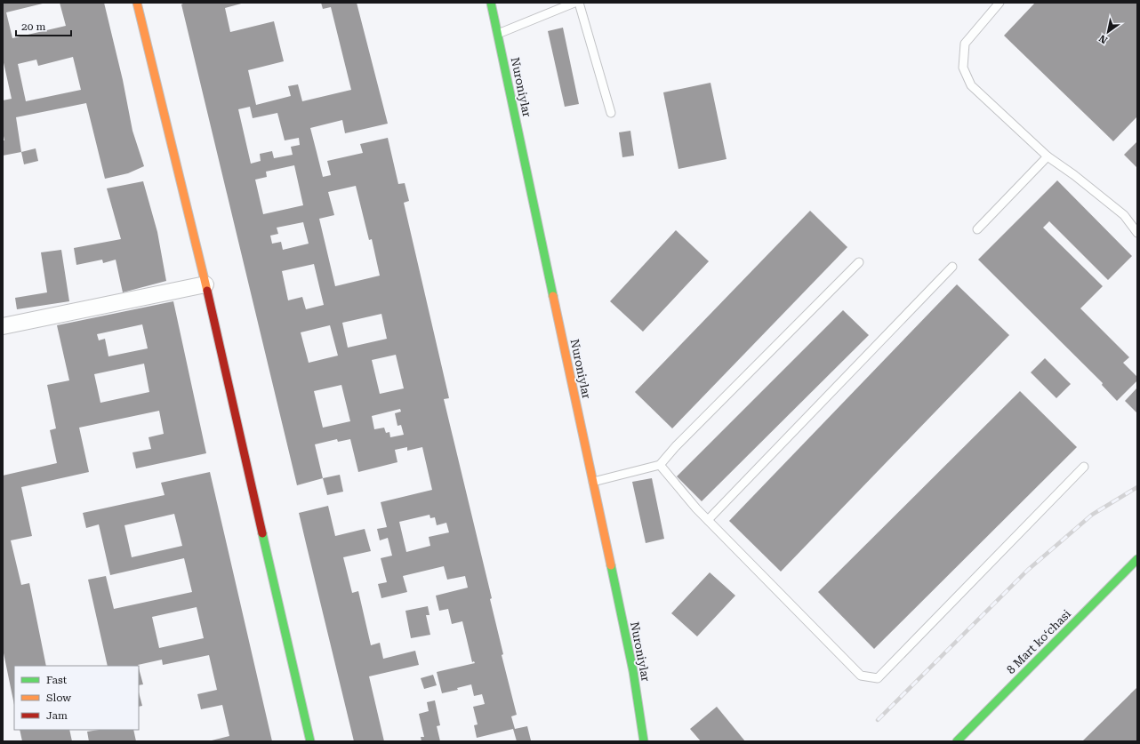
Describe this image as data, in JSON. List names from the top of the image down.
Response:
{
  "streets": {
    "street": ["Nuroniylar", "8 Mart koʻchasi"]
  },
  "legend": ["Fast", "Slow", "Jam"],
  "scale_bar": "20 m",
  "north": "bottom left"
}
